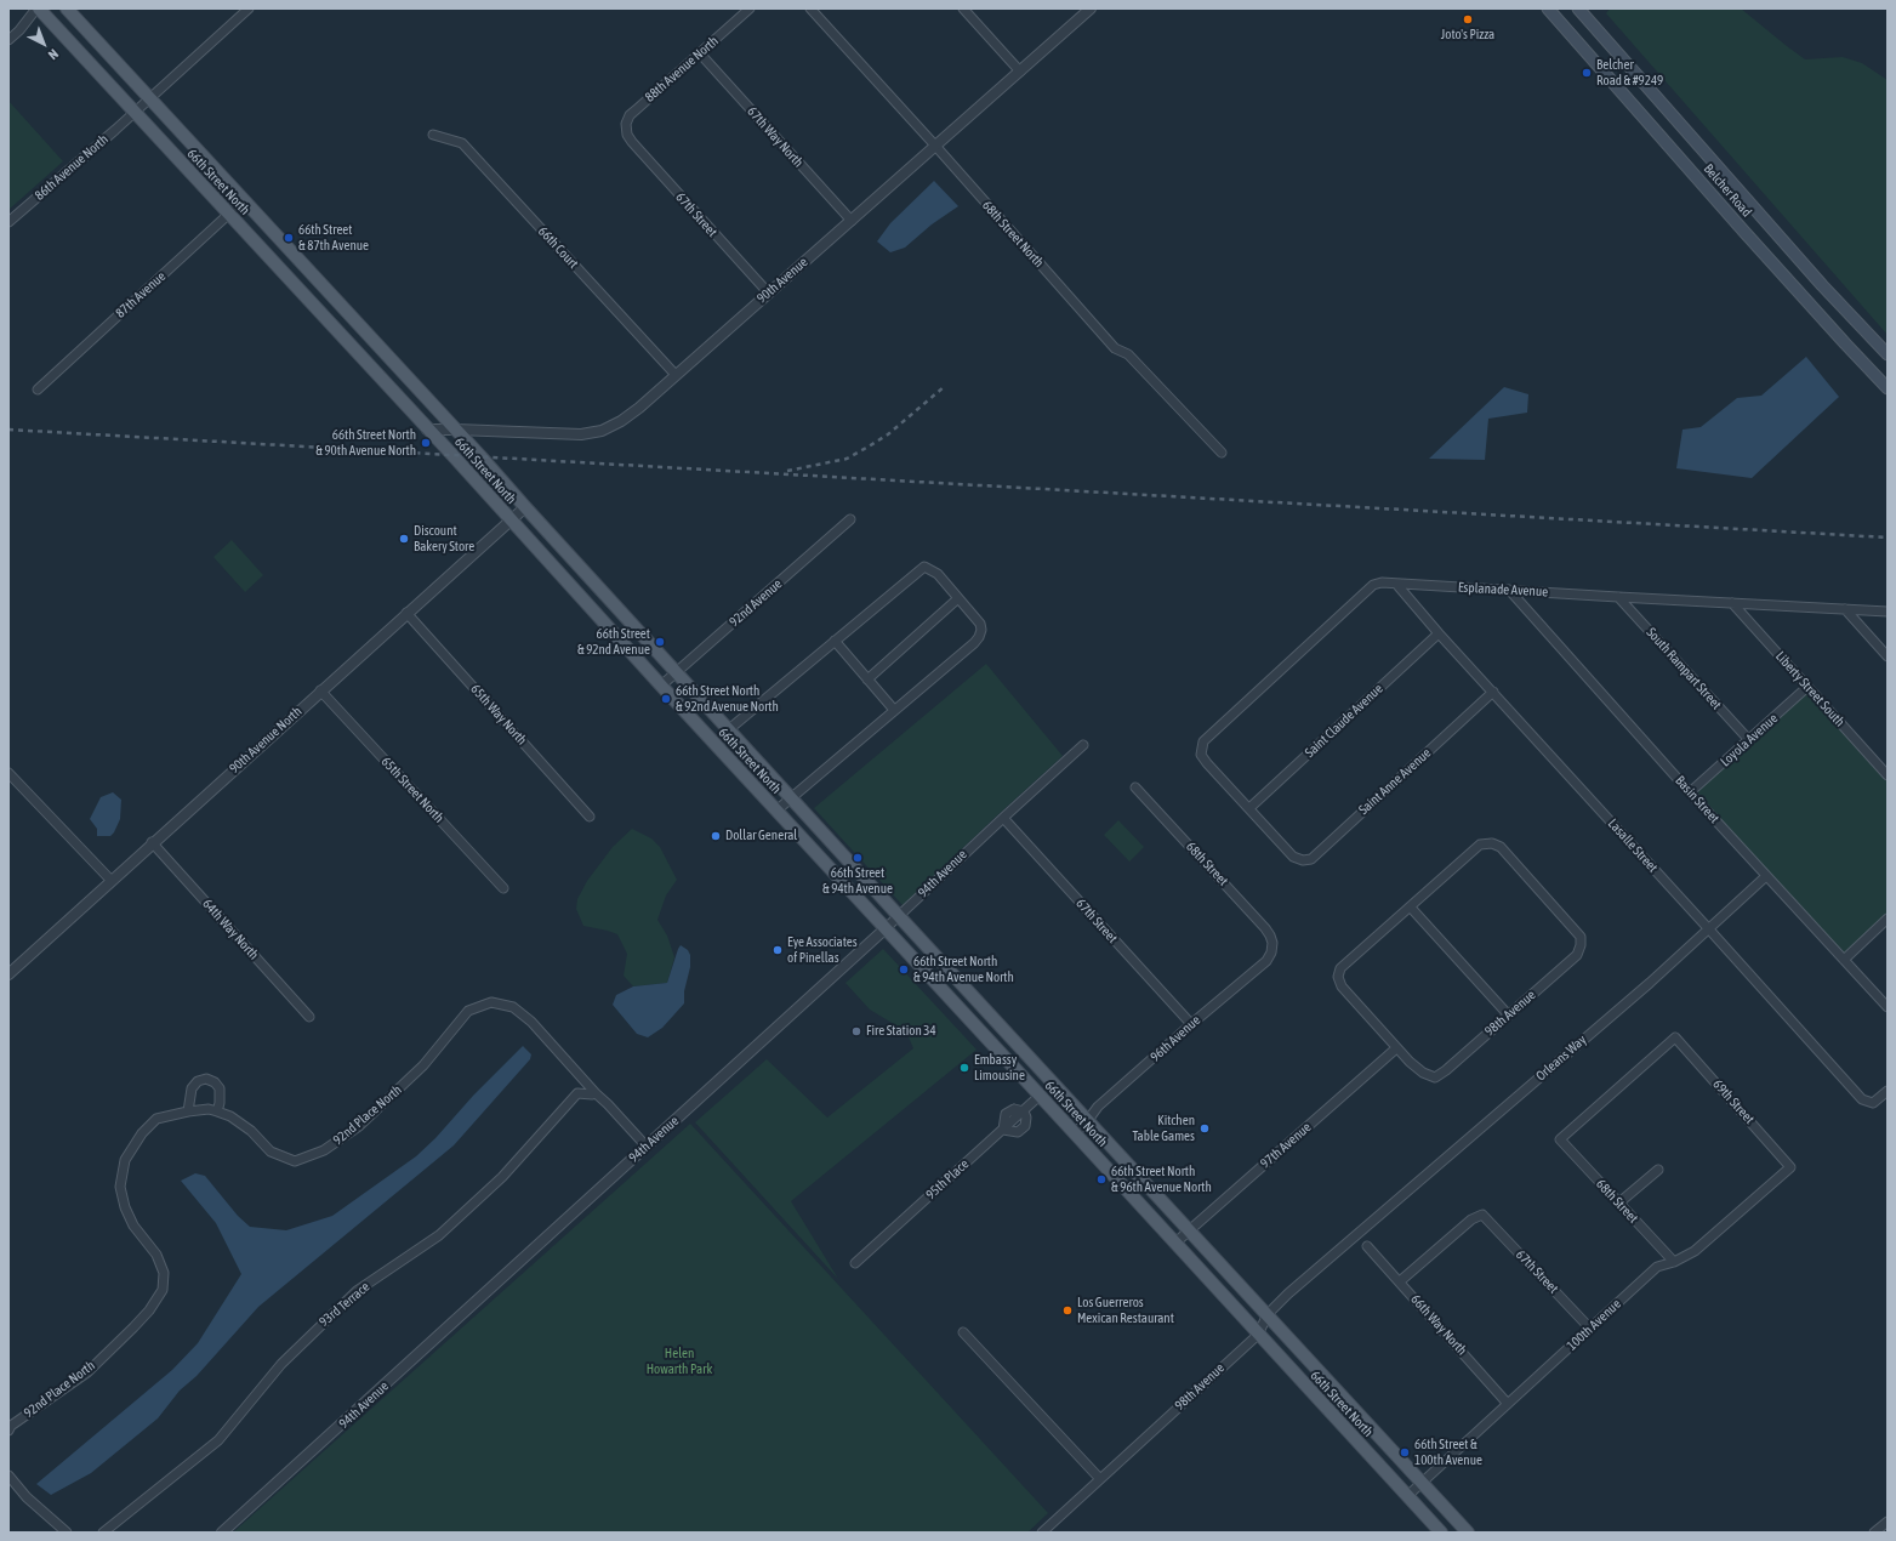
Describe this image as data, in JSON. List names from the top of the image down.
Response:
{
  "streets": {
    "main road": ["66th Street North", "Belcher Road"],
    "street": [
      "88th Avenue North",
      "67th Way North",
      "86th Avenue North",
      "67th Street",
      "68th Street North",
      "66th Court",
      "90th Avenue",
      "87th Avenue",
      "Esplanade Avenue",
      "92nd Avenue",
      "South Rampart Street",
      "Liberty Street South",
      "65th Way North",
      "Saint Claude Avenue",
      "90th Avenue North",
      "Loyola Avenue",
      "Saint Anne Avenue",
      "65th Street North",
      "Basin Street",
      "Lasalle Street",
      "68th Street",
      "94th Avenue",
      "64th Way North",
      "98th Avenue",
      "96th Avenue",
      "Orleans Way",
      "69th Street",
      "92nd Place North",
      "97th Avenue",
      "95th Place",
      "93rd Terrace",
      "66th Way North",
      "100th Avenue"
    ]
  },
  "crossings": [
    ["88th Avenue North", "67th Way North"],
    ["88th Avenue North", "67th Street"],
    ["67th Way North", "90th Avenue"],
    ["86th Avenue North", "66th Street North"],
    ["66th Street North", "90th Avenue"],
    ["66th Street North", "87th Avenue"],
    ["66th Street North", "92nd Avenue"],
    ["66th Street North", "90th Avenue North"],
    ["66th Street North", "94th Avenue"],
    ["66th Street North", "98th Avenue"],
    ["66th Street North", "96th Avenue"],
    ["66th Street North", "97th Avenue"],
    ["66th Street North", "95th Place"],
    ["66th Street North", "100th Avenue"],
    ["67th Street", "90th Avenue"],
    ["67th Street", "94th Avenue"],
    ["67th Street", "96th Avenue"],
    ["67th Street", "66th Way North"],
    ["67th Street", "100th Avenue"],
    ["68th Street North", "90th Avenue"],
    ["66th Court", "90th Avenue"],
    ["Esplanade Avenue", "South Rampart Street"],
    ["Esplanade Avenue", "Liberty Street South"],
    ["Esplanade Avenue", "Saint Claude Avenue"],
    ["Esplanade Avenue", "Saint Anne Avenue"],
    ["Esplanade Avenue", "Basin Street"],
    ["Esplanade Avenue", "Lasalle Street"],
    ["South Rampart Street", "Loyola Avenue"],
    ["Liberty Street South", "Loyola Avenue"],
    ["65th Way North", "90th Avenue North"],
    ["Saint Claude Avenue", "Saint Anne Avenue"],
    ["Saint Claude Avenue", "Lasalle Street"],
    ["90th Avenue North", "65th Street North"],
    ["90th Avenue North", "64th Way North"],
    ["Loyola Avenue", "Basin Street"],
    ["Saint Anne Avenue", "Lasalle Street"],
    ["Basin Street", "Orleans Way"],
    ["Lasalle Street", "Orleans Way"],
    ["68th Street", "96th Avenue"],
    ["68th Street", "69th Street"],
    ["68th Street", "100th Avenue"],
    ["94th Avenue", "92nd Place North"],
    ["98th Avenue", "Orleans Way"],
    ["98th Avenue", "97th Avenue"],
    ["69th Street", "100th Avenue"],
    ["92nd Place North", "93rd Terrace"],
    ["66th Way North", "100th Avenue"]
  ],
  "parks": ["Helen Howarth Park"],
  "places": [
    "Joto's Pizza",
    "Belcher Road & #9249",
    "66th Street & 87th Avenue",
    "66th Street North & 90th Avenue North",
    "Discount Bakery Store",
    "66th Street & 92nd Avenue",
    "66th Street North & 92nd Avenue North",
    "Dollar General",
    "66th Street & 94th Avenue",
    "Eye Associates of Pinellas",
    "66th Street North & 94th Avenue North",
    "Fire Station 34",
    "Embassy Limousine",
    "Kitchen Table Games",
    "66th Street North & 96th Avenue North",
    "Los Guerreros Mexican Restaurant",
    "66th Street & 100th Avenue"
  ],
  "north": "bottom right"
}
